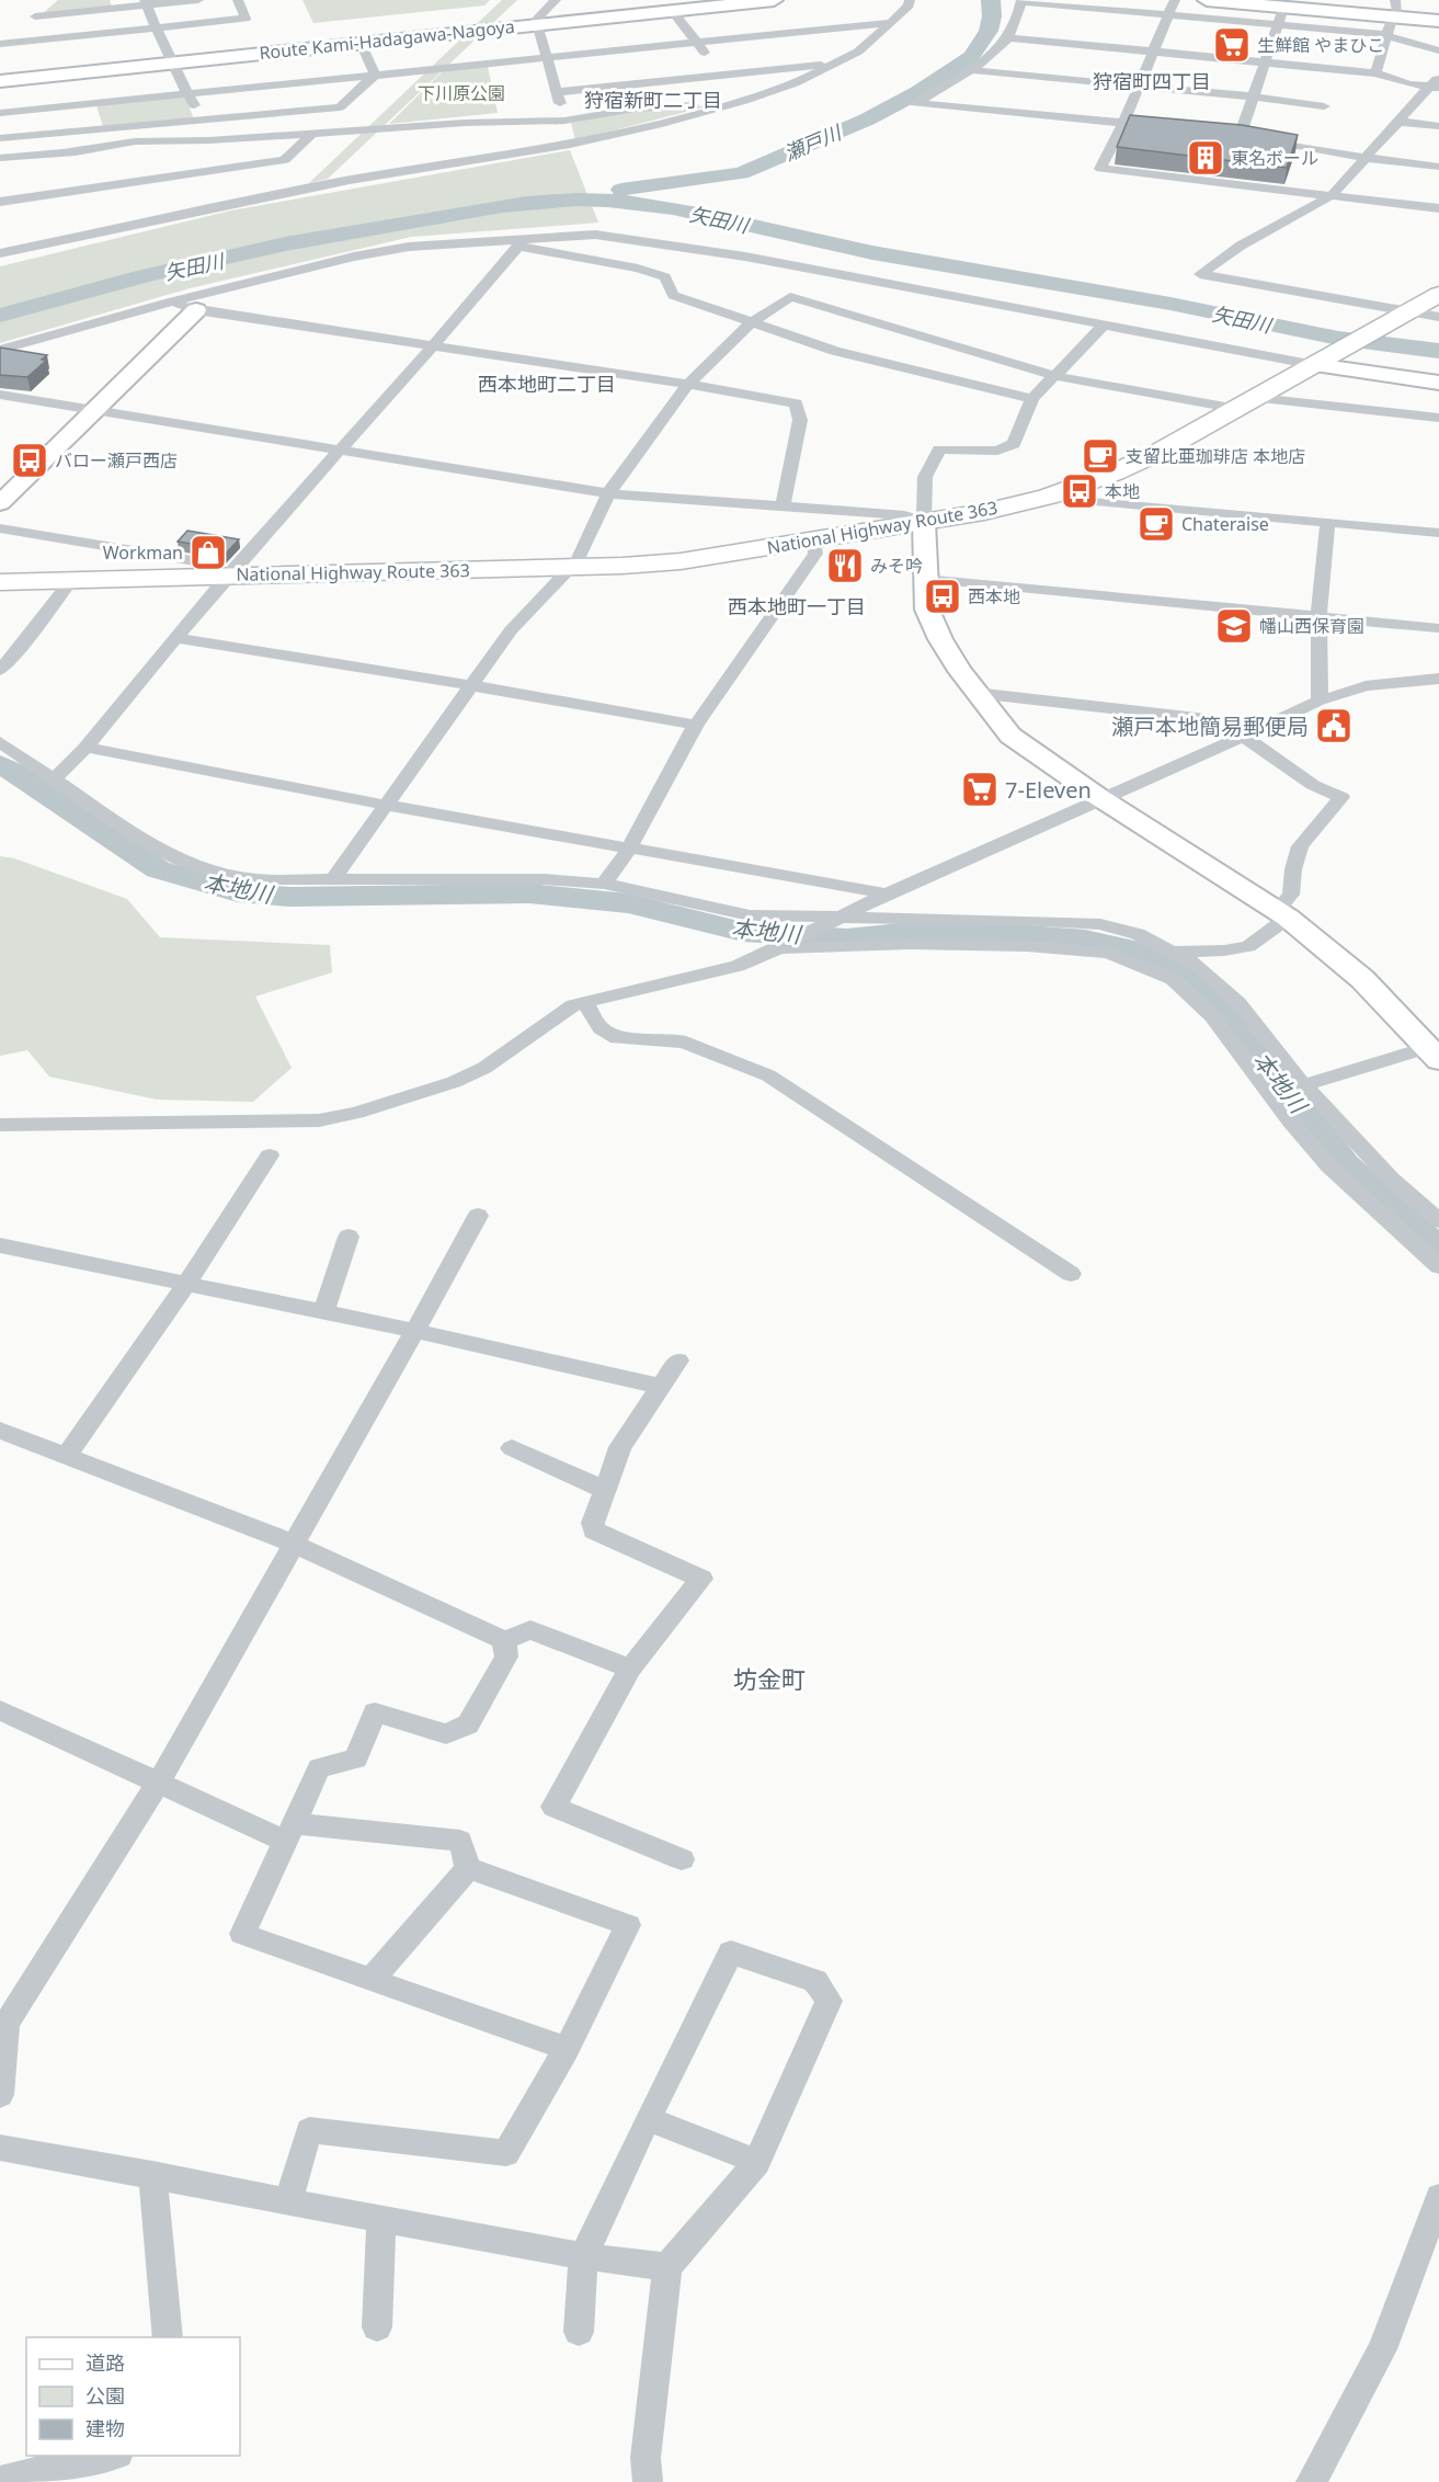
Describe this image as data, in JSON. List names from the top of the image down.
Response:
{
  "streets": {
    "highway": ["National Highway Route 363"],
    "main road": ["Route Kami-Hadagawa-Nagoya"]
  },
  "districts": [
    "狩宿町四丁目",
    "狩宿新町二丁目",
    "西本地町二丁目",
    "西本地町一丁目",
    "坊金町"
  ],
  "water": ["瀬戸川", "矢田川", "本地川"],
  "parks": ["下川原公園"],
  "places": {
    "supermarket": ["生鮮館 やまひこ", "7-Eleven"],
    "building": ["東名ボール"],
    "cafe": ["支留比亜珈琲店 本地店", "Chateraise"],
    "bus stop": ["バロー瀬戸西店", "本地", "西本地"],
    "shop": ["Workman"],
    "restaurant": ["みそ吟"],
    "school or university": ["幡山西保育園"],
    "public building": ["瀬戸本地簡易郵便局"]
  },
  "legend": ["道路", "公園", "建物"]
}
